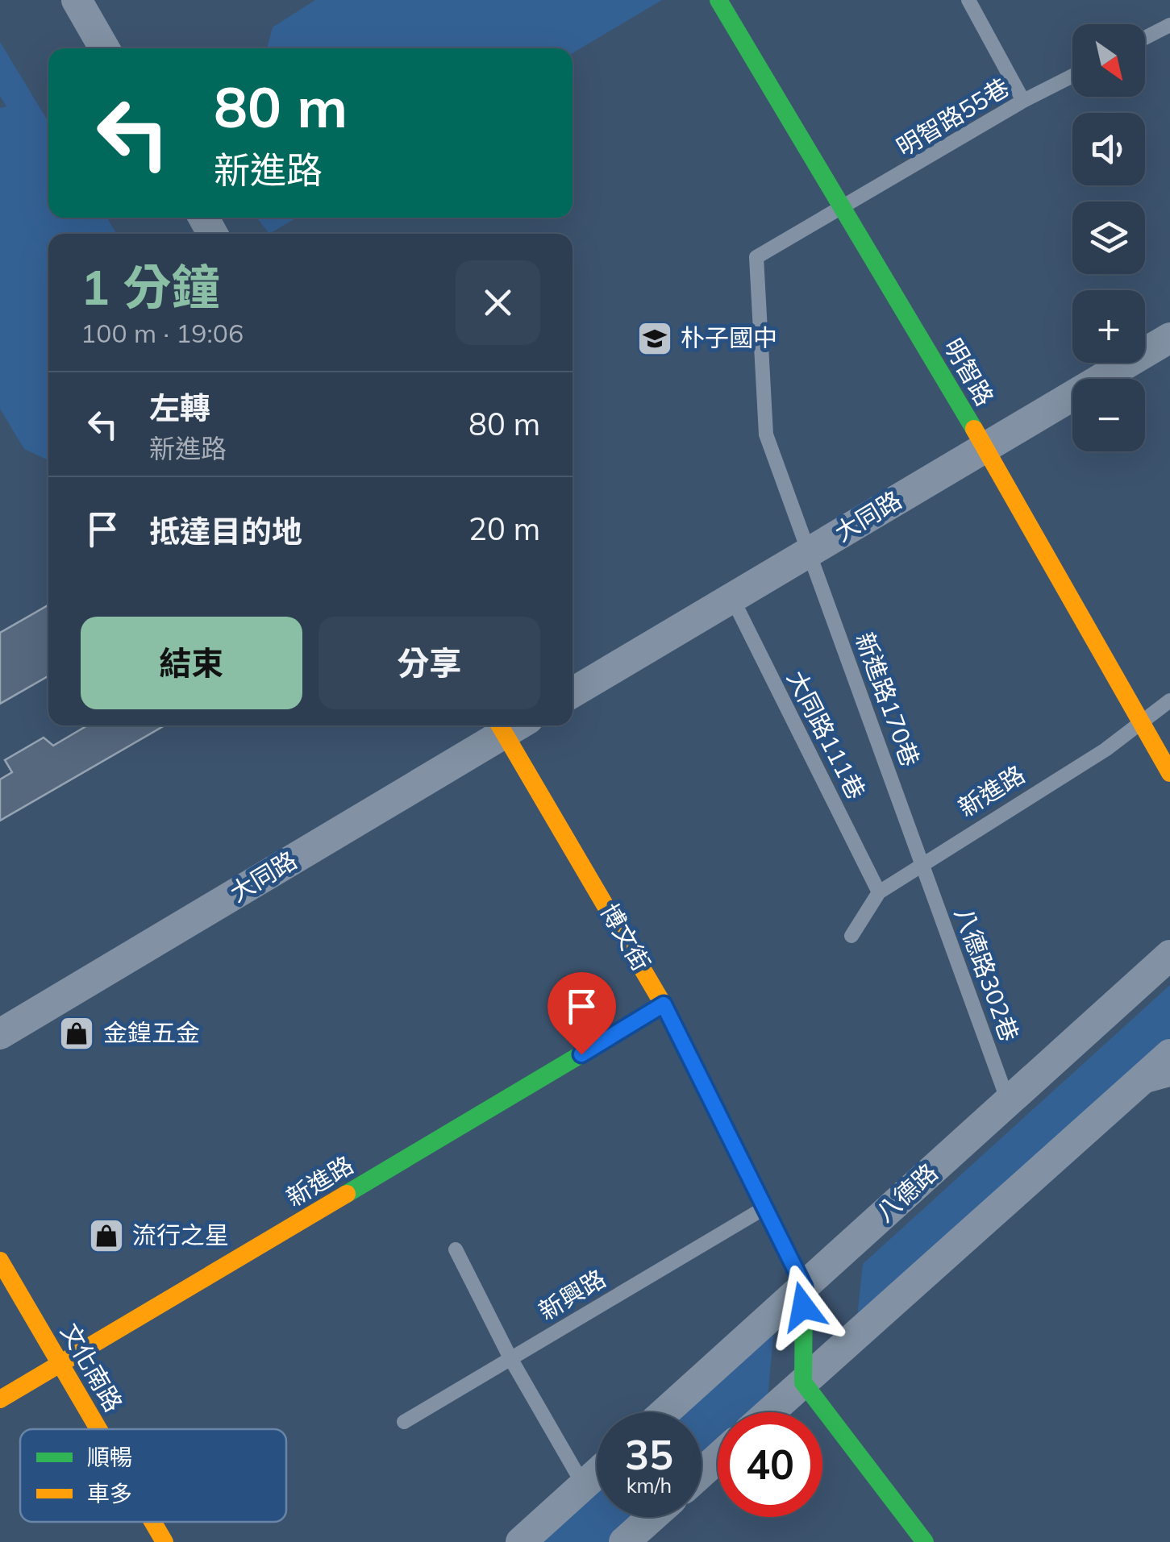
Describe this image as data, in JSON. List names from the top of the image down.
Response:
{
  "streets": {
    "street": [
      "明智路",
      "大同路",
      "新進路",
      "博文街",
      "八德路",
      "文化南路"
    ],
    "lane": [
      "明智路55巷",
      "新進路170巷",
      "大同路111巷",
      "八德路302巷",
      "新興路"
    ]
  },
  "crossings": [
    ["明智路55巷", "明智路"],
    ["明智路55巷", "大同路"],
    ["明智路55巷", "新進路170巷"],
    ["明智路", "大同路"],
    ["明智路", "新進路"],
    ["大同路", "新進路170巷"],
    ["大同路", "大同路111巷"],
    ["新進路170巷", "新進路"],
    ["新進路170巷", "八德路302巷"],
    ["大同路111巷", "新進路"],
    ["新進路", "博文街"],
    ["新進路", "八德路302巷"],
    ["新進路", "文化南路"],
    ["博文街", "八德路"],
    ["博文街", "新興路"],
    ["八德路302巷", "八德路"]
  ],
  "places": {
    "school or university": ["朴子國中"],
    "shop": ["金鍠五金", "流行之星"]
  },
  "legend": ["順暢", "車多"],
  "north": "bottom right",
  "page": {
    "map_buttons": ["+", "−"],
    "turn": ["80 m", "新進路"],
    "heading": ["1 分鐘", "100 m · 19:06"],
    "list": [
      {
        "name": "左轉",
        "note": "新進路",
        "value": "80 m"
      },
      {
        "name": "抵達目的地",
        "value": "20 m"
      }
    ],
    "buttons": ["結束", "分享"],
    "speed": "35 km/h",
    "limit": "40"
  }
}
